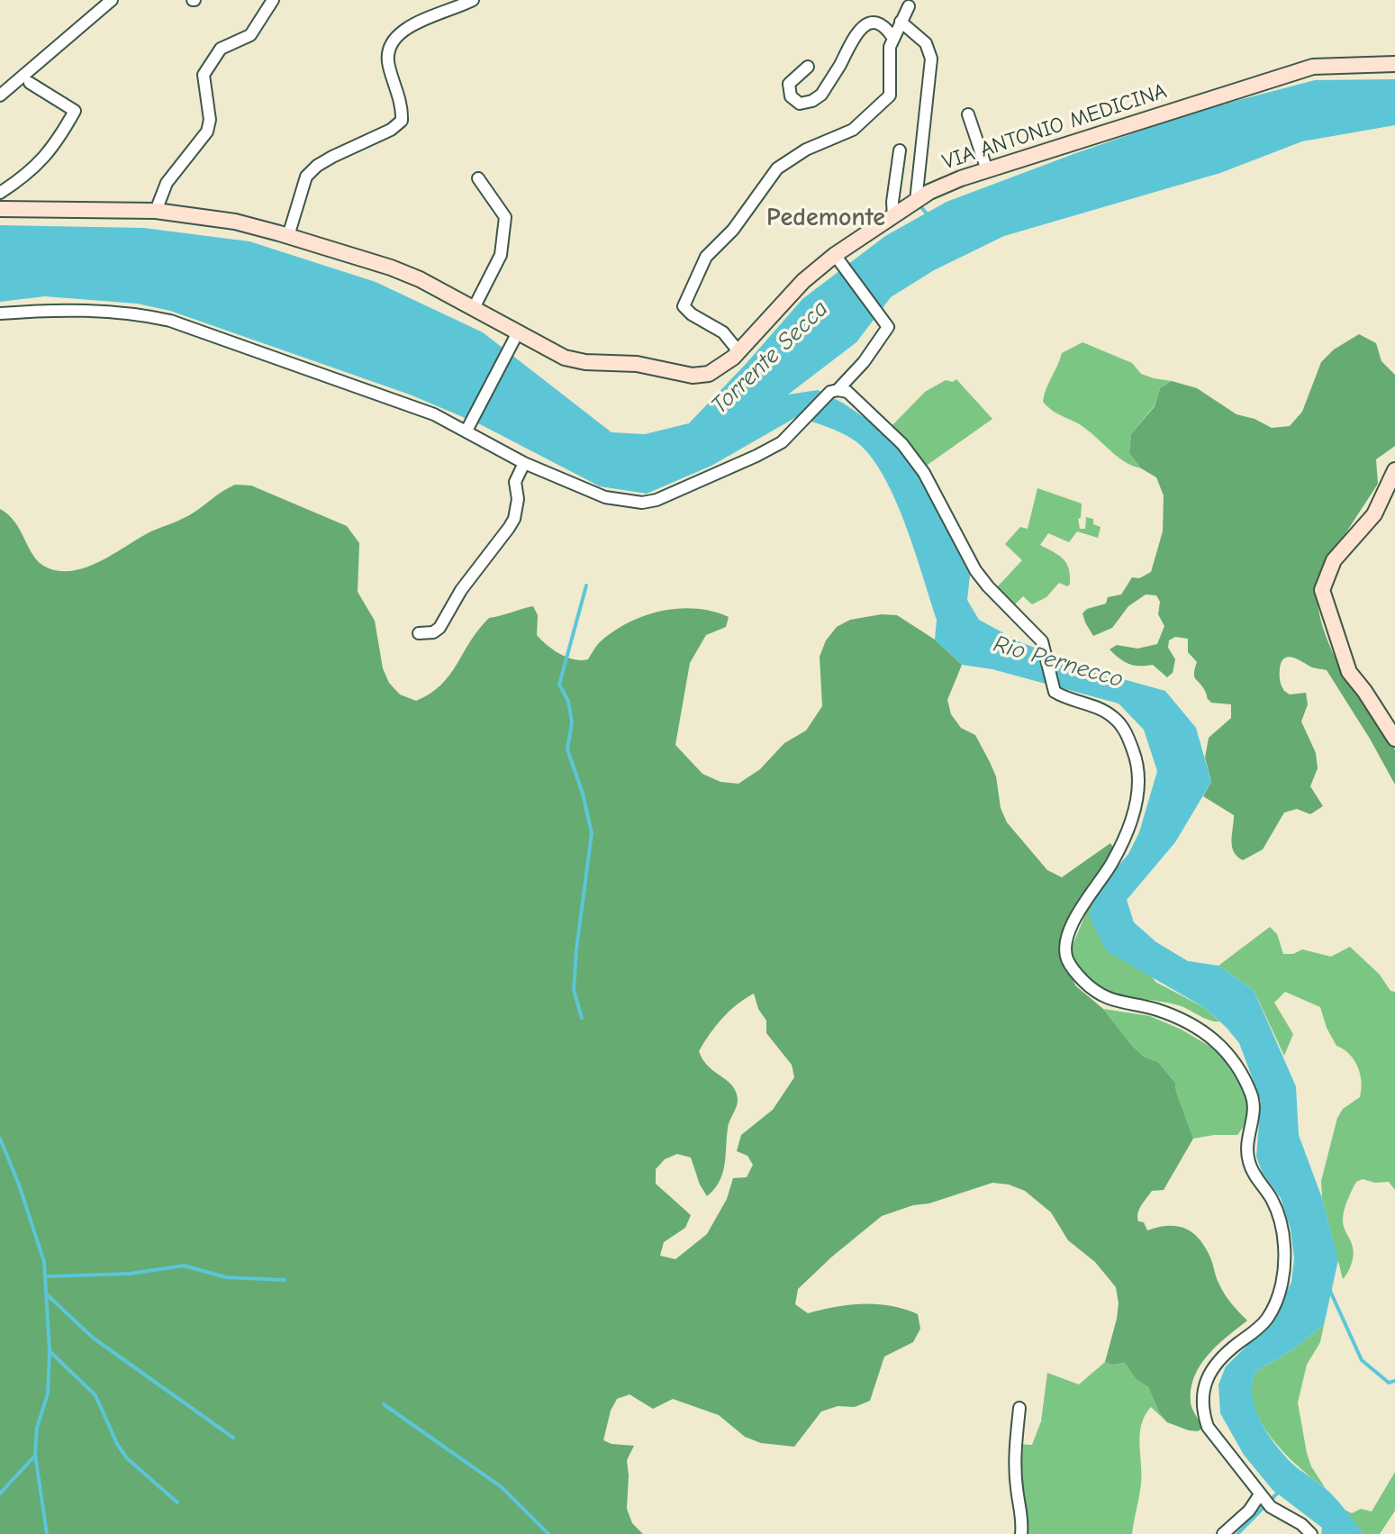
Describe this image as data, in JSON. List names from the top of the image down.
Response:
{
  "streets": {
    "main road": ["VIA ANTONIO MEDICINA"]
  },
  "districts": ["Pedemonte"],
  "water": ["Torrente Secca", "Rio Pernecco"]
}
